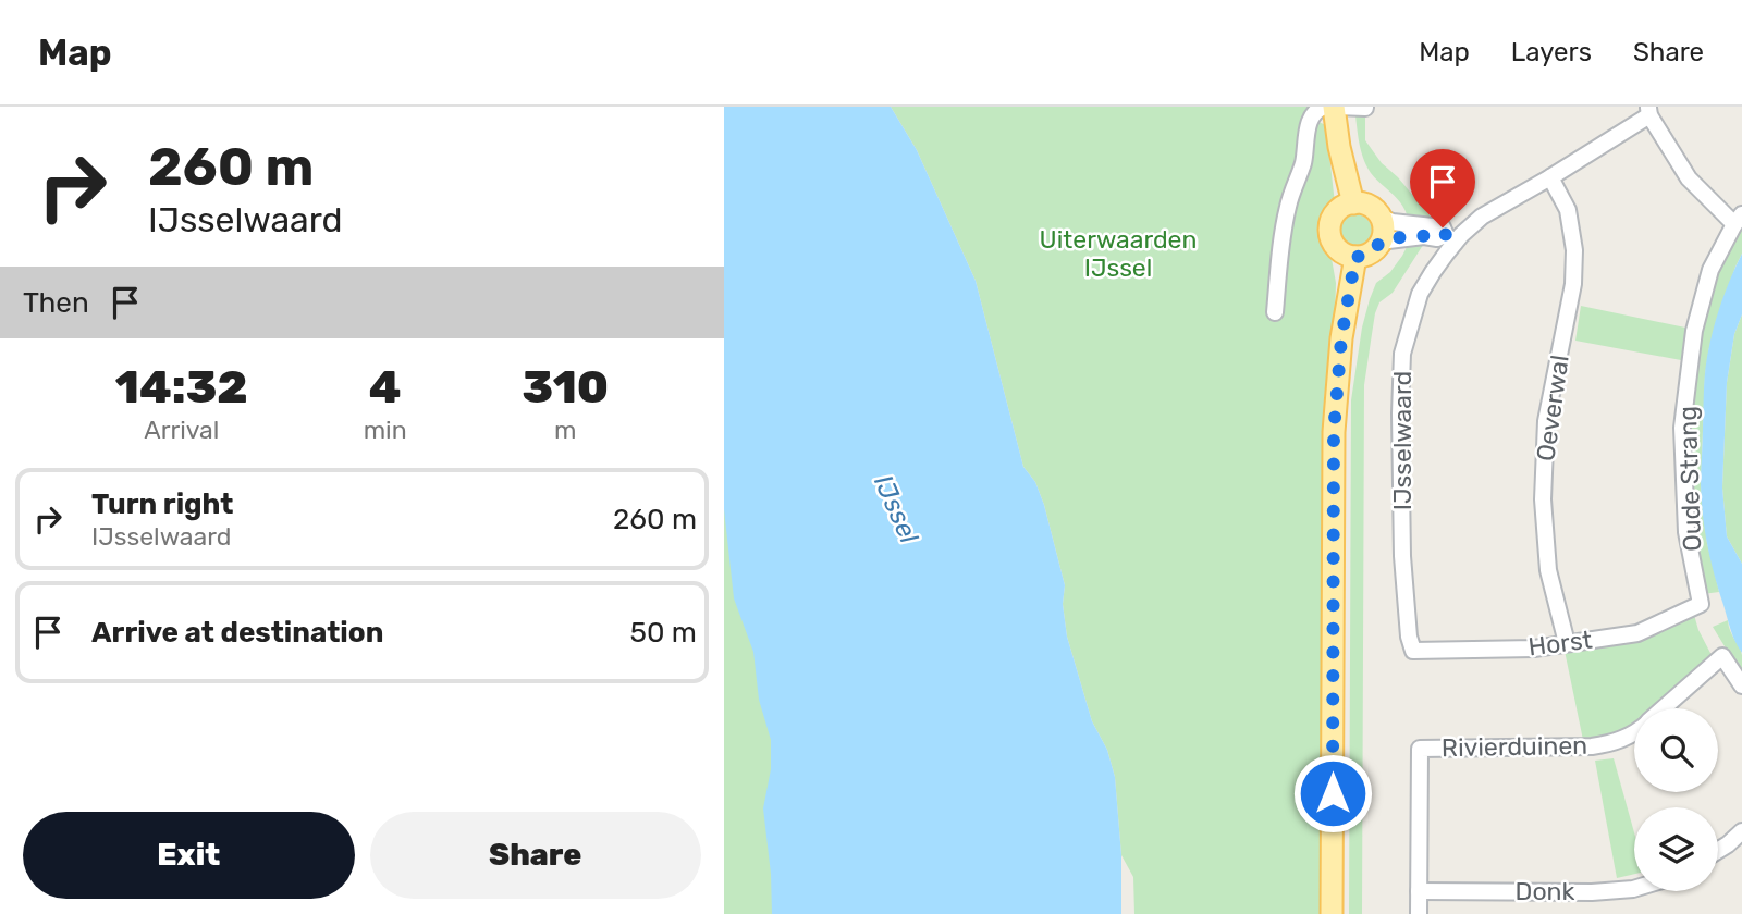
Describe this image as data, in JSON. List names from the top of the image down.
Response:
{
  "streets": {
    "street": [
      "Oeverwal",
      "IJsselwaard",
      "Oude Strang",
      "Horst",
      "Rivierduinen",
      "Donk"
    ]
  },
  "crossings": [
    ["Oeverwal", "IJsselwaard"],
    ["Oeverwal", "Horst"],
    ["IJsselwaard", "Horst"],
    ["Oude Strang", "Horst"],
    ["Rivierduinen", "Donk"]
  ],
  "water": ["IJssel"],
  "parks": ["Uiterwaarden IJssel"],
  "page": {
    "header": "Map",
    "nav": ["Map", "Layers", "Share"],
    "turn": ["260 m", "IJsselwaard"],
    "then": "Then",
    "eta": [
      "14:32",
      "Arrival",
      "4",
      "min",
      "310",
      "m"
    ],
    "list": [
      {
        "name": "Turn right",
        "note": "IJsselwaard",
        "value": "260 m"
      },
      {
        "name": "Arrive at destination",
        "value": "50 m"
      }
    ],
    "buttons": ["Exit", "Share"]
  }
}
